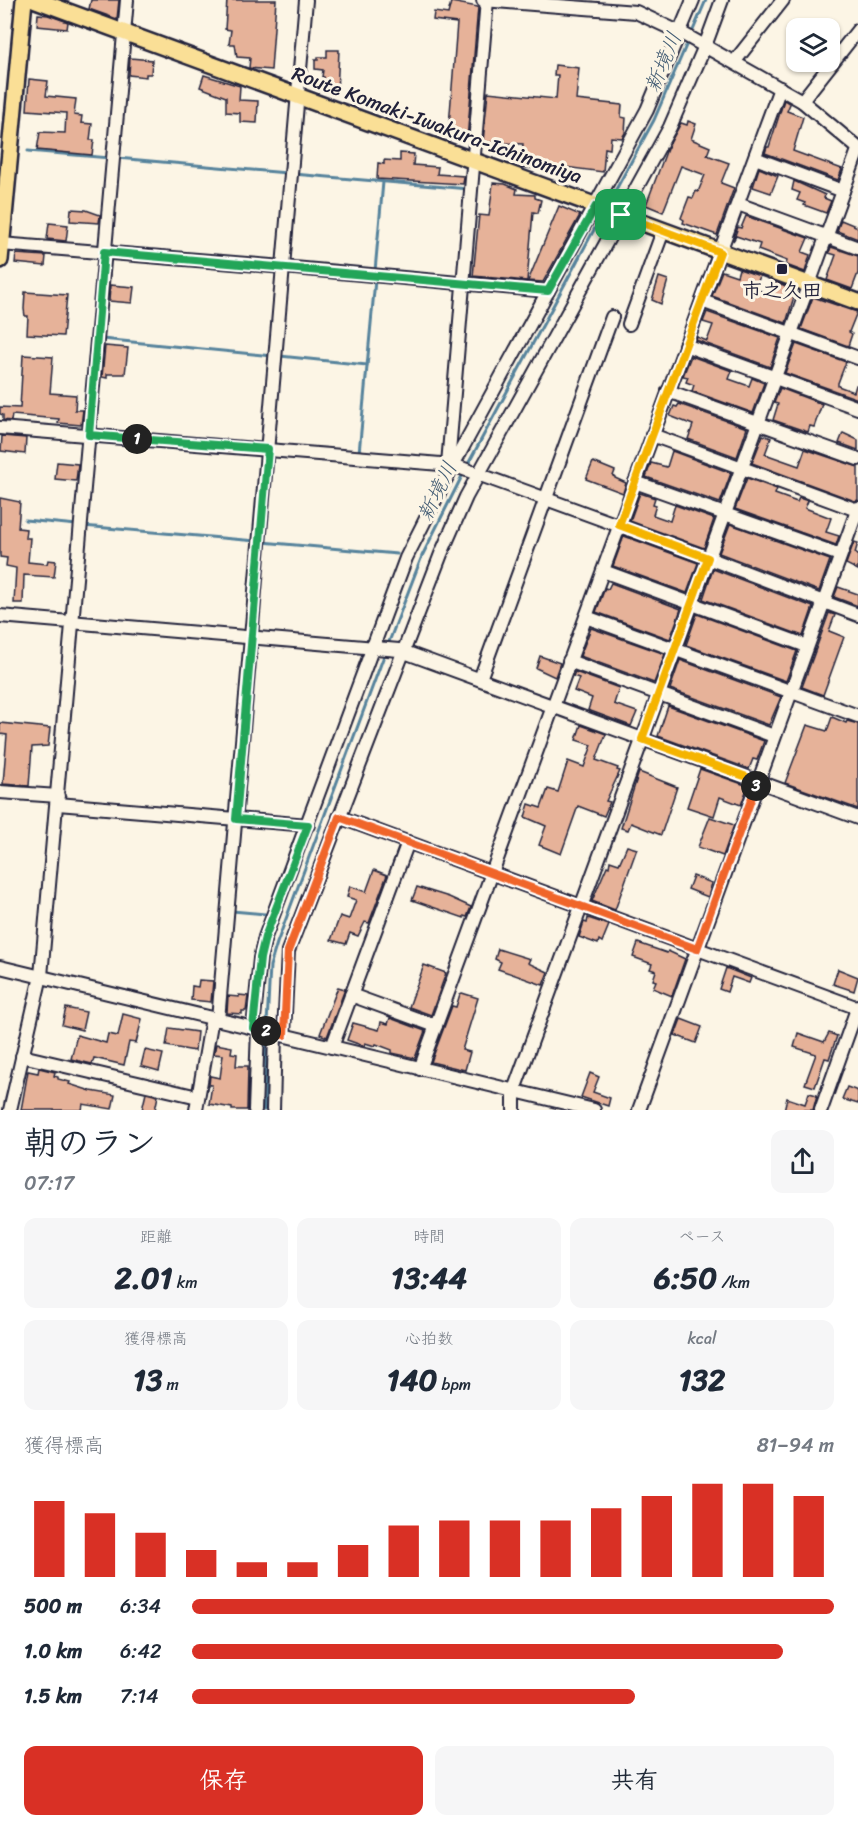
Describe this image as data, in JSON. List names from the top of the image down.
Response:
{
  "streets": {
    "main road": ["Route Komaki-Iwakura-Ichinomiya"]
  },
  "water": ["新境川"],
  "places": {
    "transit": ["市之久田"]
  },
  "page": {
    "pins": ["1", "3", "2"],
    "heading": ["朝のラン", "07:17"],
    "stats": [
      ["距離", "2.01 km"],
      ["時間", "13:44"],
      ["ペース", "6:50 /km"],
      ["獲得標高", "13 m"],
      ["心拍数", "140 bpm"],
      ["kcal", "132"]
    ],
    "chart": ["獲得標高", "81–94 m"],
    "list": [
      {
        "name": "500 m",
        "note": "6:34"
      },
      {
        "name": "1.0 km",
        "note": "6:42"
      },
      {
        "name": "1.5 km",
        "note": "7:14"
      }
    ],
    "buttons": ["保存", "共有"]
  }
}
